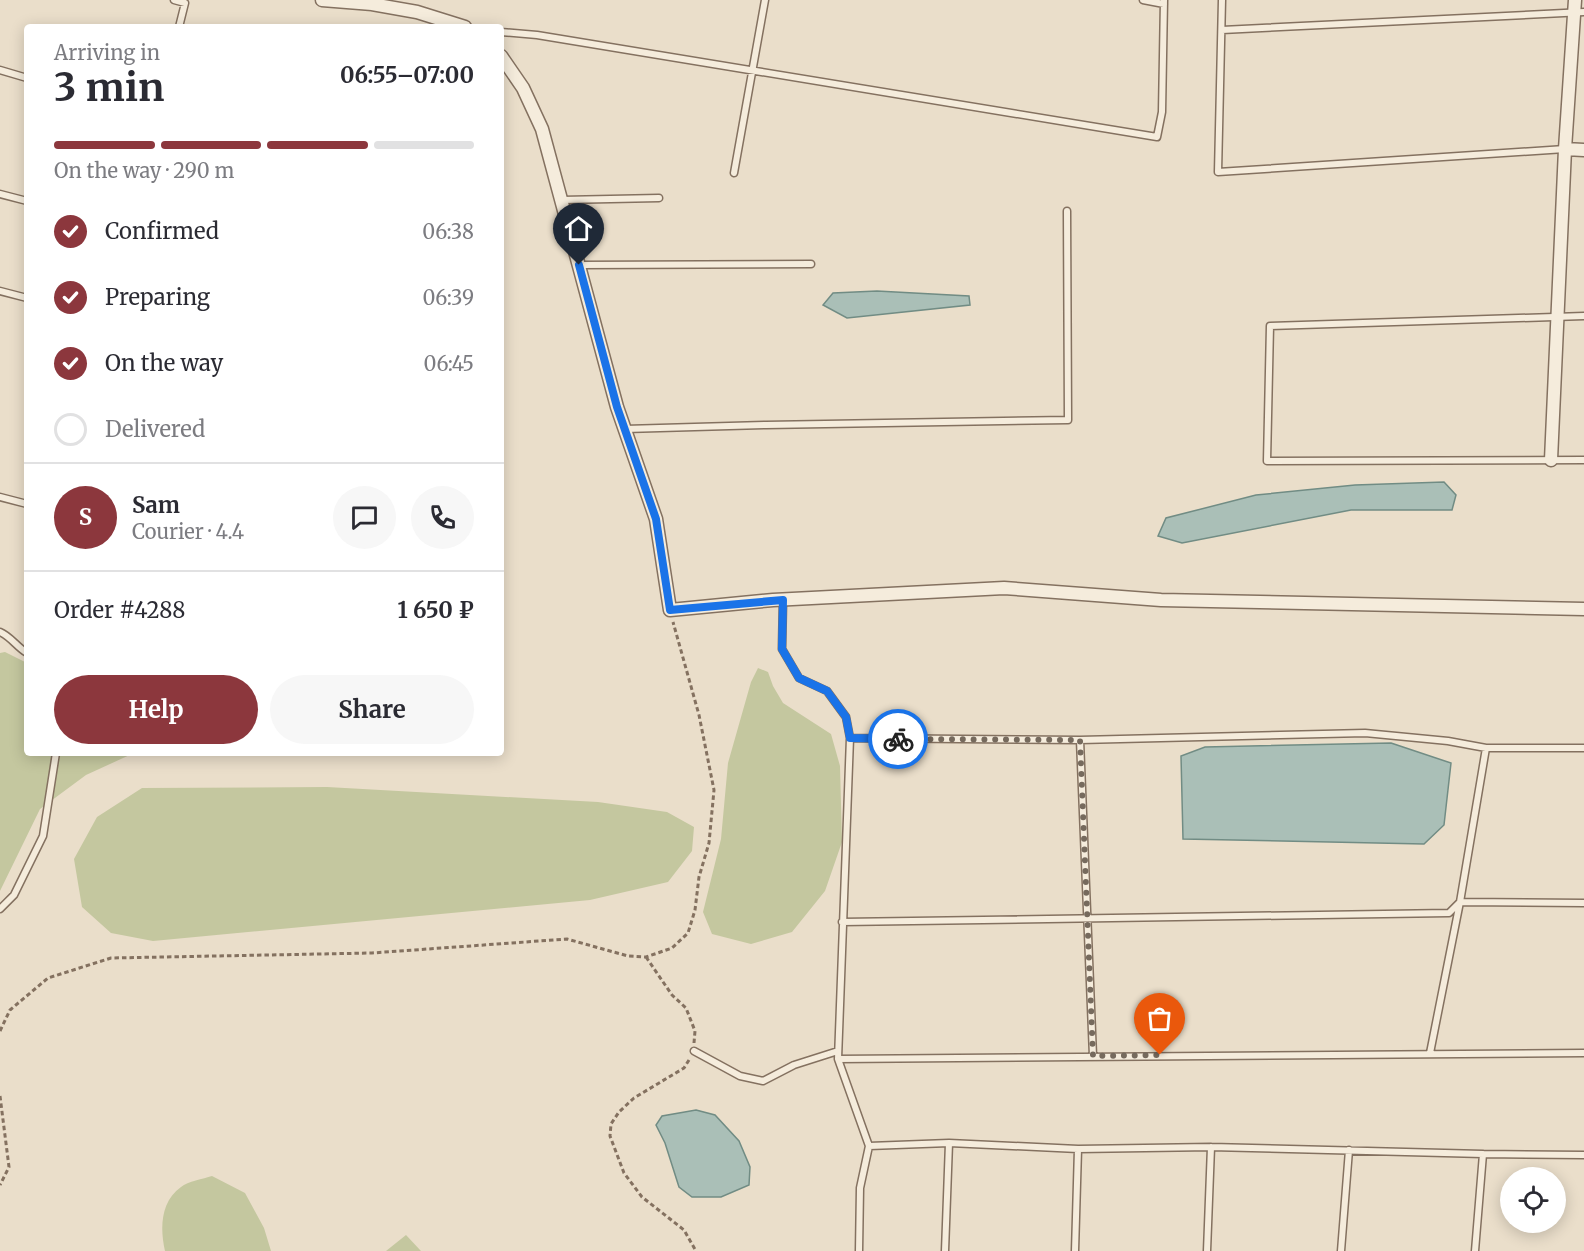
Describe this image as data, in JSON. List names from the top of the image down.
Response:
{
  "page": {
    "heading": ["3 min", "Arriving in", "06:55–07:00"],
    "panel": [
      "Sam",
      "Courier · 4.4",
      "Order #4288",
      "1 650 ₽"
    ],
    "bar": "On the way · 290 m",
    "list": [
      ["Confirmed", "06:38"],
      ["Preparing", "06:39"],
      ["On the way", "06:45"],
      "Delivered"
    ],
    "round": "S",
    "buttons": ["Help", "Share"]
  }
}
